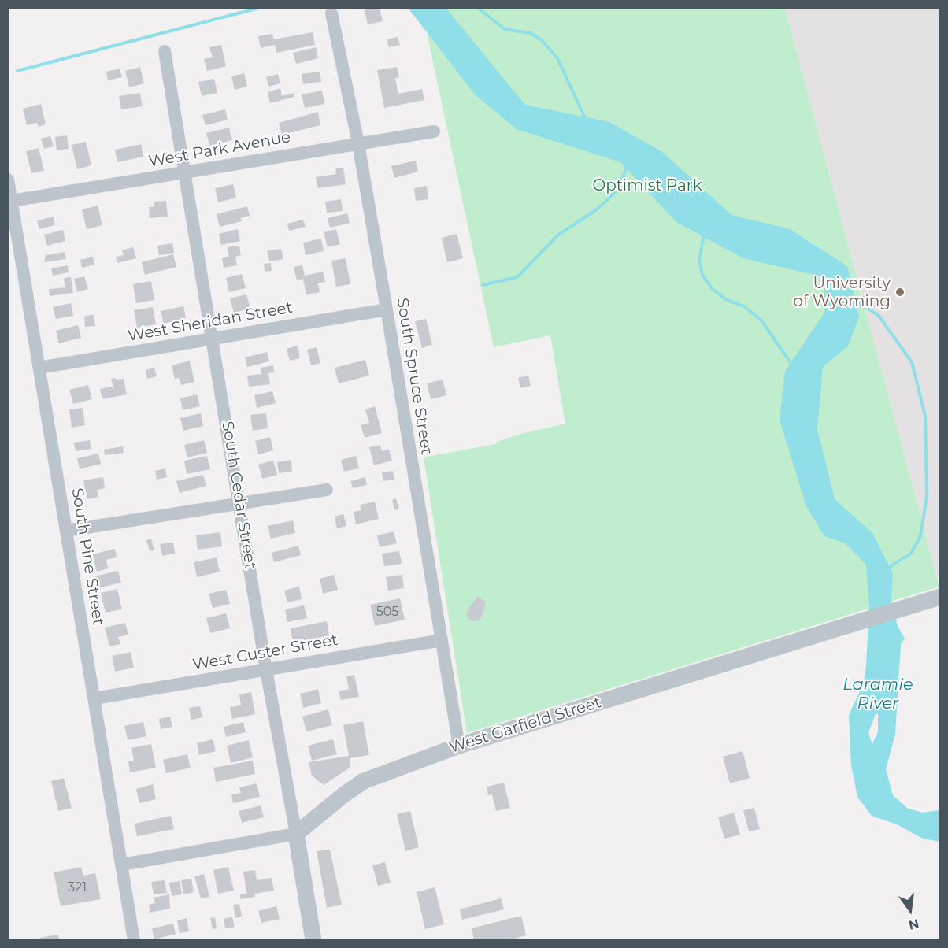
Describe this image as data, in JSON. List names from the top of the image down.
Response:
{
  "streets": {
    "street": [
      "West Park Avenue",
      "West Sheridan Street",
      "South Spruce Street",
      "South Cedar Street",
      "South Pine Street",
      "West Custer Street",
      "West Garfield Street"
    ]
  },
  "crossings": [
    ["West Park Avenue", "South Spruce Street"],
    ["West Park Avenue", "South Cedar Street"],
    ["West Park Avenue", "South Pine Street"],
    ["West Sheridan Street", "South Spruce Street"],
    ["West Sheridan Street", "South Cedar Street"],
    ["West Sheridan Street", "South Pine Street"],
    ["South Spruce Street", "West Custer Street"],
    ["South Spruce Street", "West Garfield Street"],
    ["South Cedar Street", "West Custer Street"],
    ["South Cedar Street", "West Garfield Street"],
    ["South Pine Street", "West Custer Street"],
    ["South Pine Street", "West Garfield Street"]
  ],
  "water": ["Laramie River"],
  "parks": ["Optimist Park"],
  "places": ["University of Wyoming"],
  "house_numbers": ["505", "321"],
  "north": "bottom"
}
